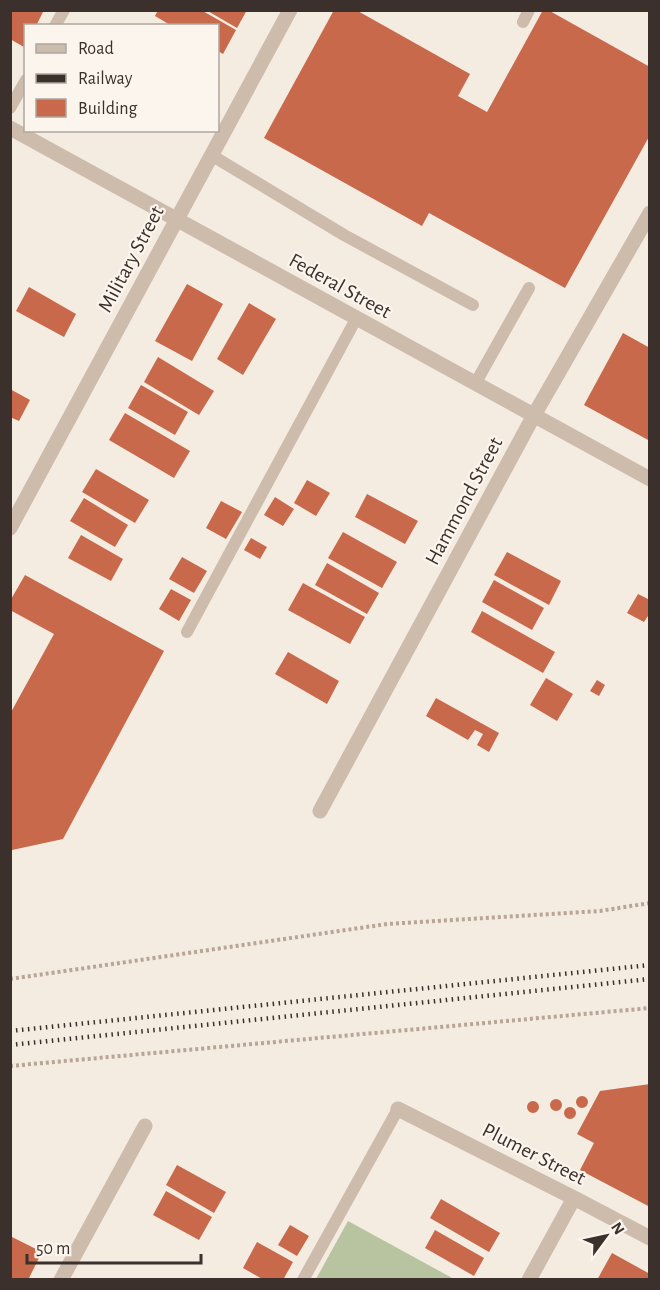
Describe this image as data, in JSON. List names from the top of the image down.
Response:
{
  "streets": {
    "street": [
      "Military Street",
      "Federal Street",
      "Hammond Street",
      "Plumer Street"
    ]
  },
  "crossings": [
    ["Military Street", "Federal Street"],
    ["Federal Street", "Hammond Street"]
  ],
  "legend": ["Road", "Railway", "Building"],
  "scale_bar": "50 m",
  "north": "top right"
}
